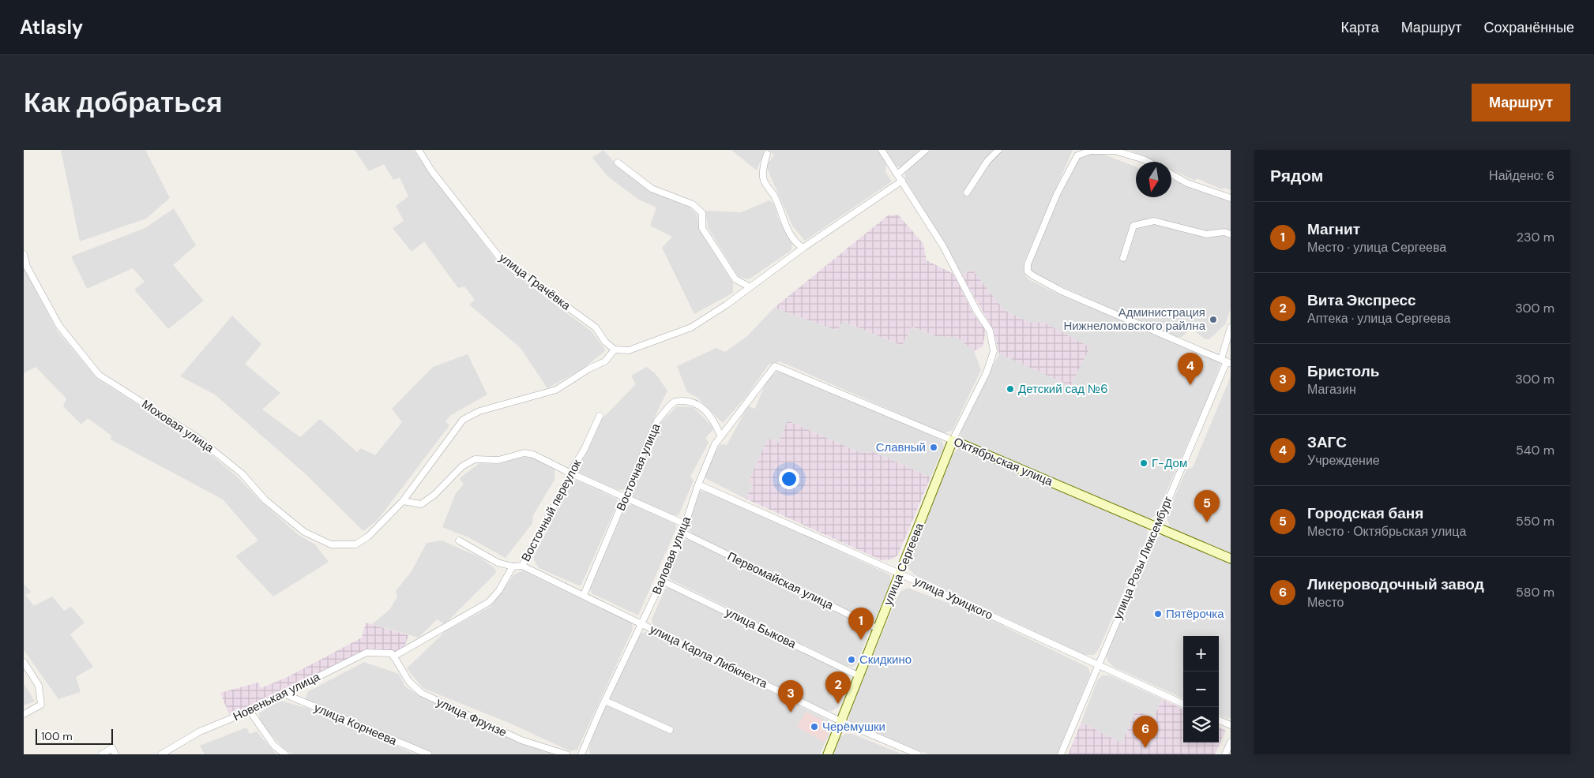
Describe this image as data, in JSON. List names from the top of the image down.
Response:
{
  "streets": {
    "main road": ["Октябрьская улица", "улица Сергеева"],
    "street": [
      "улица Грачёвка",
      "Моховая улица",
      "Восточная улица",
      "Восточный переулок",
      "Валовая улица",
      "улица Розы Люксембург",
      "Первомайская улица",
      "улица Урицкого",
      "улица Быкова",
      "улица Карла Либкнехта",
      "Новенькая улица",
      "улица Фрунзе",
      "улица Корнеева"
    ]
  },
  "crossings": [
    ["улица Грачёвка", "Моховая улица"],
    ["Октябрьская улица", "Валовая улица"],
    ["Октябрьская улица", "улица Розы Люксембург"],
    ["Октябрьская улица", "улица Сергеева"],
    ["Восточная улица", "Валовая улица"],
    ["Восточная улица", "улица Карла Либкнехта"],
    ["Восточный переулок", "улица Карла Либкнехта"],
    ["Восточный переулок", "Новенькая улица"],
    ["Восточный переулок", "улица Фрунзе"],
    ["Валовая улица", "Первомайская улица"],
    ["Валовая улица", "улица Урицкого"],
    ["Валовая улица", "улица Быкова"],
    ["Валовая улица", "улица Карла Либкнехта"],
    ["улица Розы Люксембург", "улица Урицкого"],
    ["улица Сергеева", "Первомайская улица"],
    ["улица Сергеева", "улица Урицкого"],
    ["улица Сергеева", "улица Быкова"],
    ["улица Сергеева", "улица Карла Либкнехта"],
    ["Новенькая улица", "улица Фрунзе"],
    ["Новенькая улица", "улица Корнеева"]
  ],
  "places": [
    "Администрация Нижнеломовского райлна",
    "Детский сад №6",
    "Славный",
    "Г-Дом",
    "Пятёрочка",
    "Скидкино",
    "Черёмушки"
  ],
  "scale_bar": "100 m",
  "north": "bottom",
  "page": {
    "header": "Atlasly",
    "nav": ["Карта", "Маршрут", "Сохранённые"],
    "buttons": "Маршрут",
    "title": "Как добраться",
    "heading": ["Рядом", "Найдено: 6"],
    "list": [
      {
        "mark": "1",
        "name": "Магнит",
        "note": "Место · улица Сергеева",
        "value": "230 m"
      },
      {
        "mark": "2",
        "name": "Вита Экспресс",
        "note": "Аптека · улица Сергеева",
        "value": "300 m"
      },
      {
        "mark": "3",
        "name": "Бристоль",
        "note": "Магазин",
        "value": "300 m"
      },
      {
        "mark": "4",
        "name": "ЗАГС",
        "note": "Учреждение",
        "value": "540 m"
      },
      {
        "mark": "5",
        "name": "Городская баня",
        "note": "Место · Октябрьская улица",
        "value": "550 m"
      },
      {
        "mark": "6",
        "name": "Ликероводочный завод",
        "note": "Место",
        "value": "580 m"
      }
    ],
    "pins": [
      "4",
      "5",
      "1",
      "2",
      "3",
      "6"
    ],
    "map_buttons": ["+", "−"],
    "scale": "100 m"
  }
}
